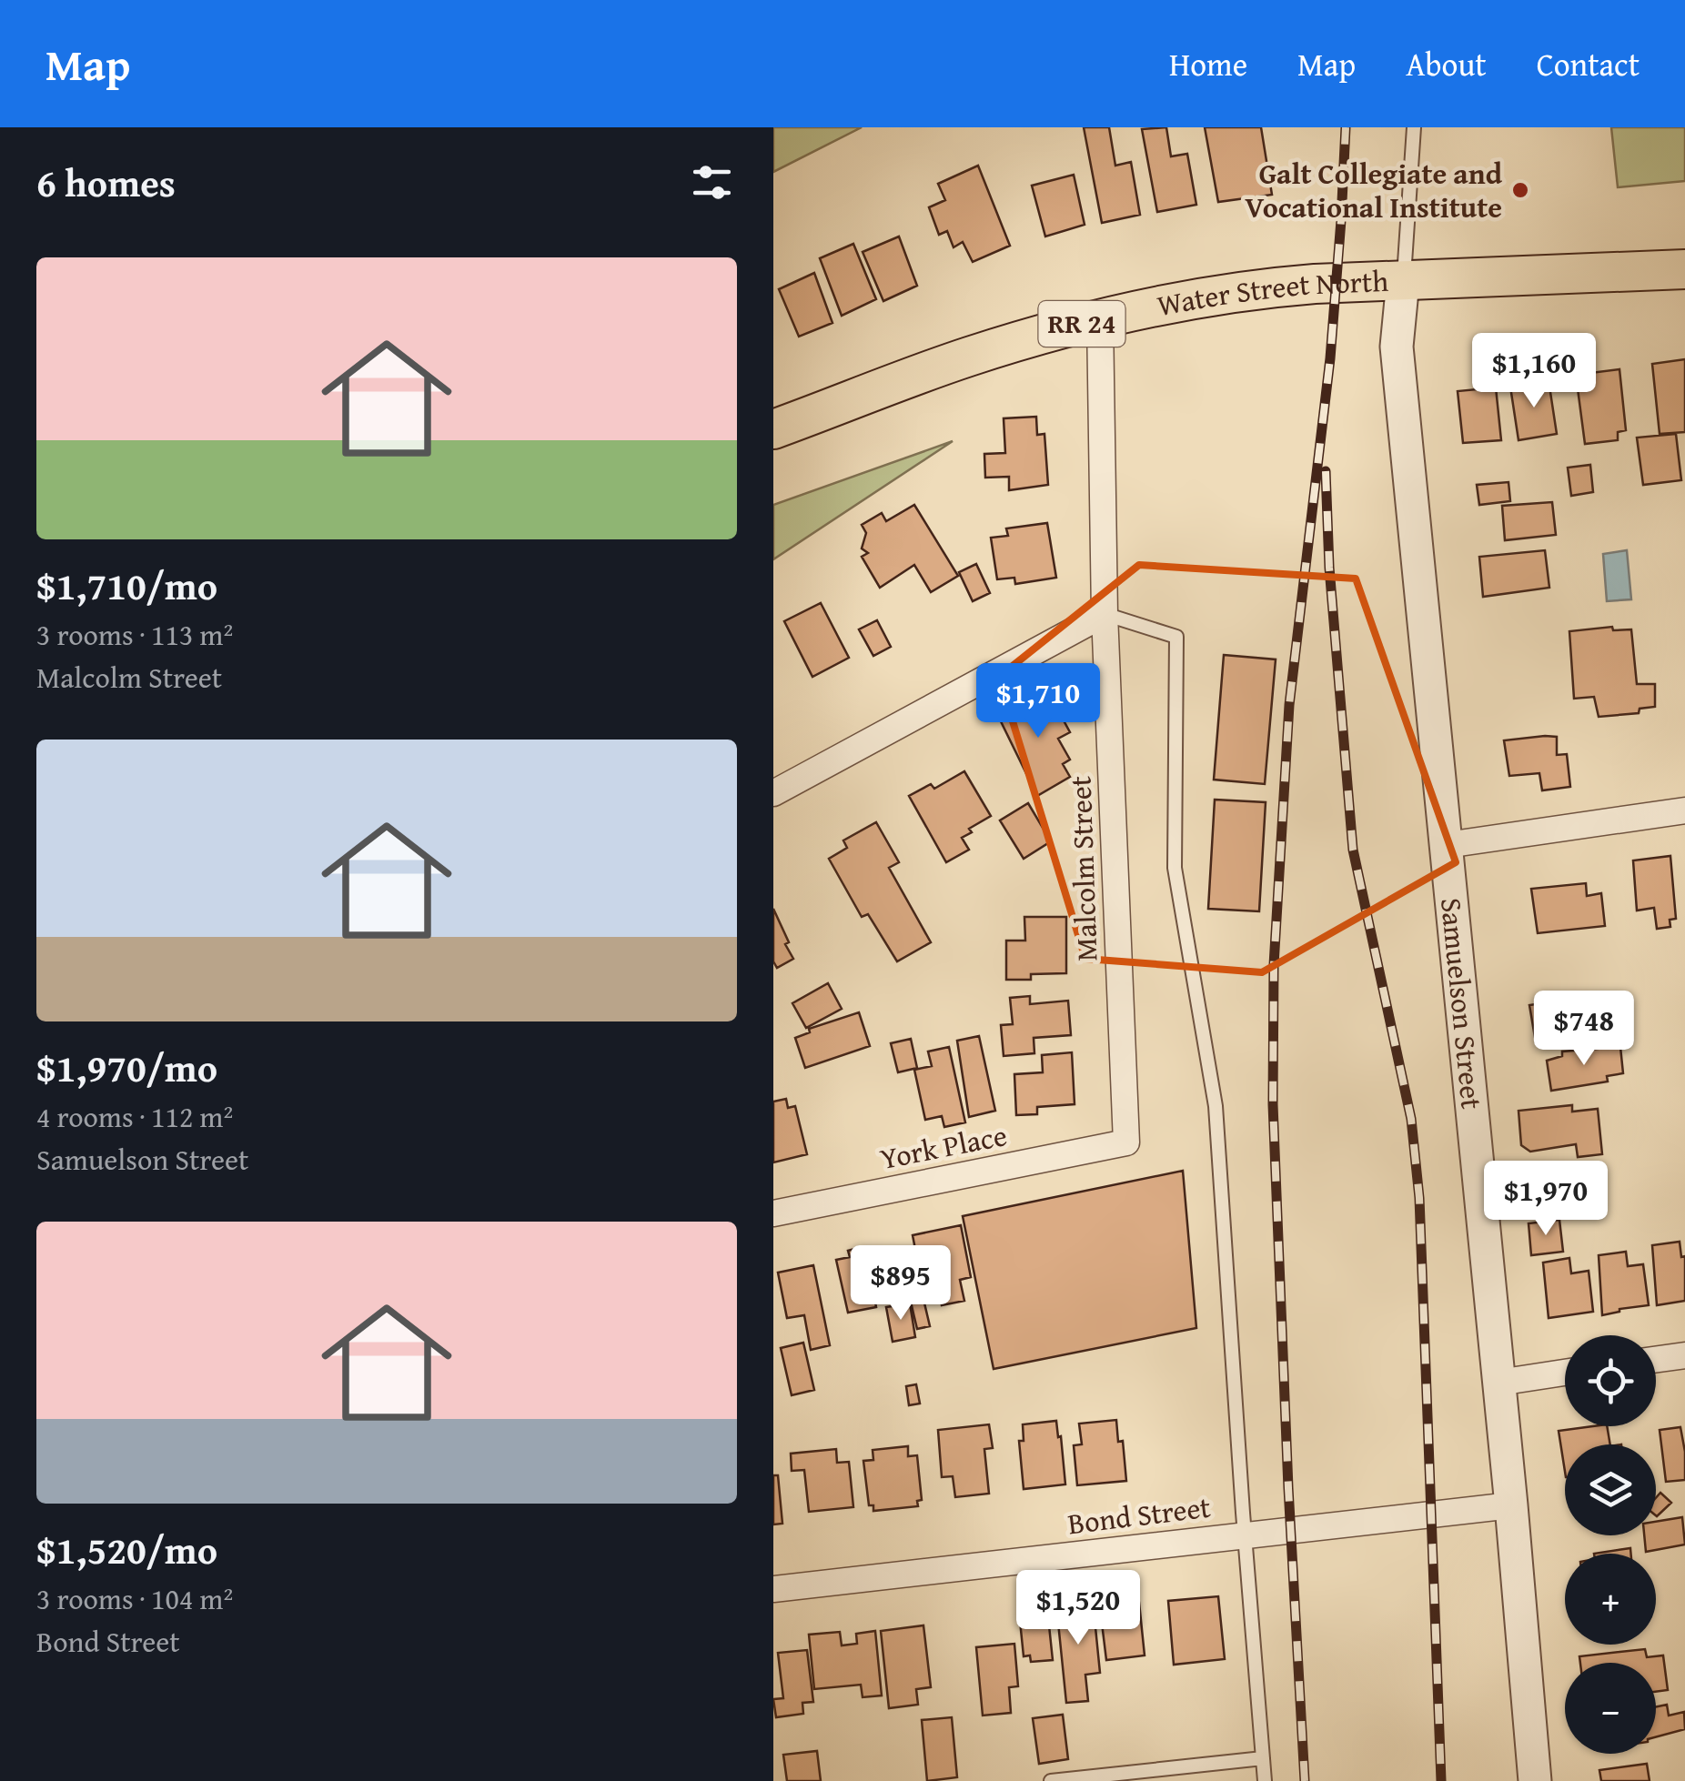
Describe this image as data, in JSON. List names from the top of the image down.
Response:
{
  "streets": {
    "main road": ["Water Street North", "RR 24"],
    "street": [
      "Malcolm Street",
      "Samuelson Street",
      "York Place",
      "Bond Street"
    ]
  },
  "crossings": [
    ["Water Street North", "Malcolm Street"],
    ["Water Street North", "Samuelson Street"],
    ["Malcolm Street", "York Place"],
    ["Samuelson Street", "Bond Street"]
  ],
  "places": ["Galt Collegiate and Vocational Institute"],
  "page": {
    "header": "Map",
    "nav": [
      "Home",
      "Map",
      "About",
      "Contact"
    ],
    "heading": "6 homes",
    "list": [
      {
        "name": "$1,710/mo",
        "note": "3 rooms · 113 m² · Malcolm Street"
      },
      {
        "name": "$1,970/mo",
        "note": "4 rooms · 112 m² · Samuelson Street"
      },
      {
        "name": "$1,520/mo",
        "note": "3 rooms · 104 m² · Bond Street"
      }
    ],
    "price": [
      "$1,160",
      "$1,710",
      "$748",
      "$1,970",
      "$895",
      "$1,520"
    ],
    "map_buttons": ["+", "−"]
  }
}
